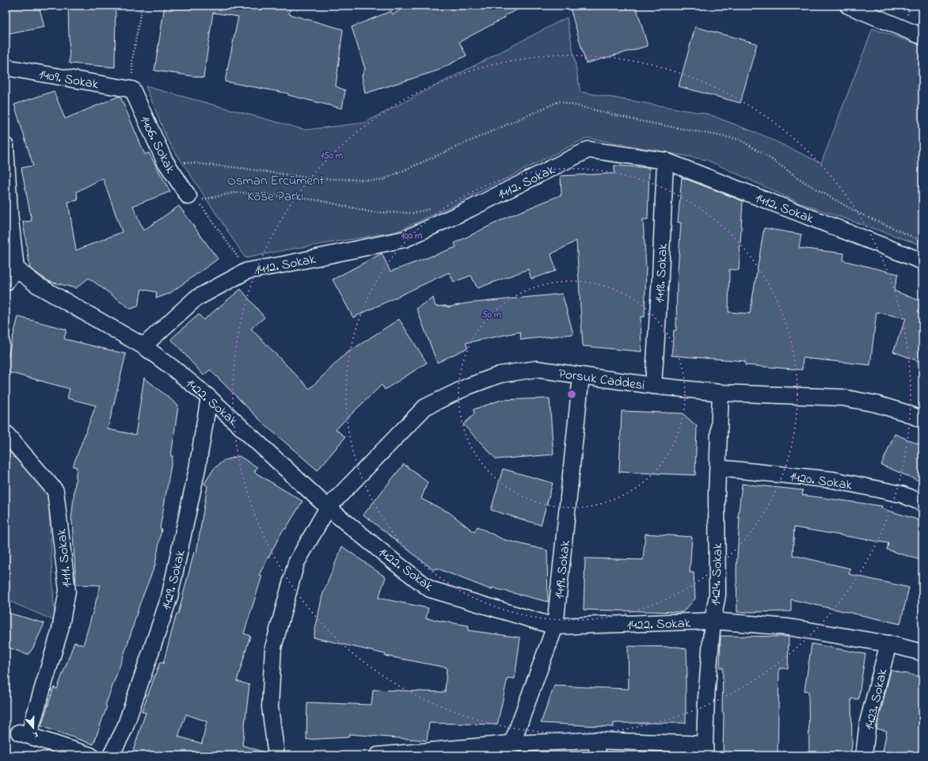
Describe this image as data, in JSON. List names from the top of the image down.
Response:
{
  "streets": {
    "street": [
      "1409. Sokak",
      "1406. Sokak",
      "1412. Sokak",
      "1418. Sokak",
      "Porsuk Caddesi",
      "1422. Sokak",
      "1420. Sokak",
      "1411. Sokak",
      "1419. Sokak",
      "1424. Sokak",
      "1429. Sokak",
      "1423. Sokak"
    ]
  },
  "crossings": [
    ["1409. Sokak", "1406. Sokak"],
    ["1412. Sokak", "1418. Sokak"],
    ["1412. Sokak", "1422. Sokak"],
    ["1418. Sokak", "Porsuk Caddesi"],
    ["Porsuk Caddesi", "1422. Sokak"],
    ["Porsuk Caddesi", "1419. Sokak"],
    ["Porsuk Caddesi", "1424. Sokak"],
    ["1422. Sokak", "1419. Sokak"],
    ["1422. Sokak", "1424. Sokak"],
    ["1422. Sokak", "1429. Sokak"],
    ["1422. Sokak", "1423. Sokak"],
    ["1420. Sokak", "1424. Sokak"]
  ],
  "parks": ["Osman Ercüment Köse Parkı"],
  "north": "bottom",
  "rings": ["150 m", "100 m", "50 m"]
}
